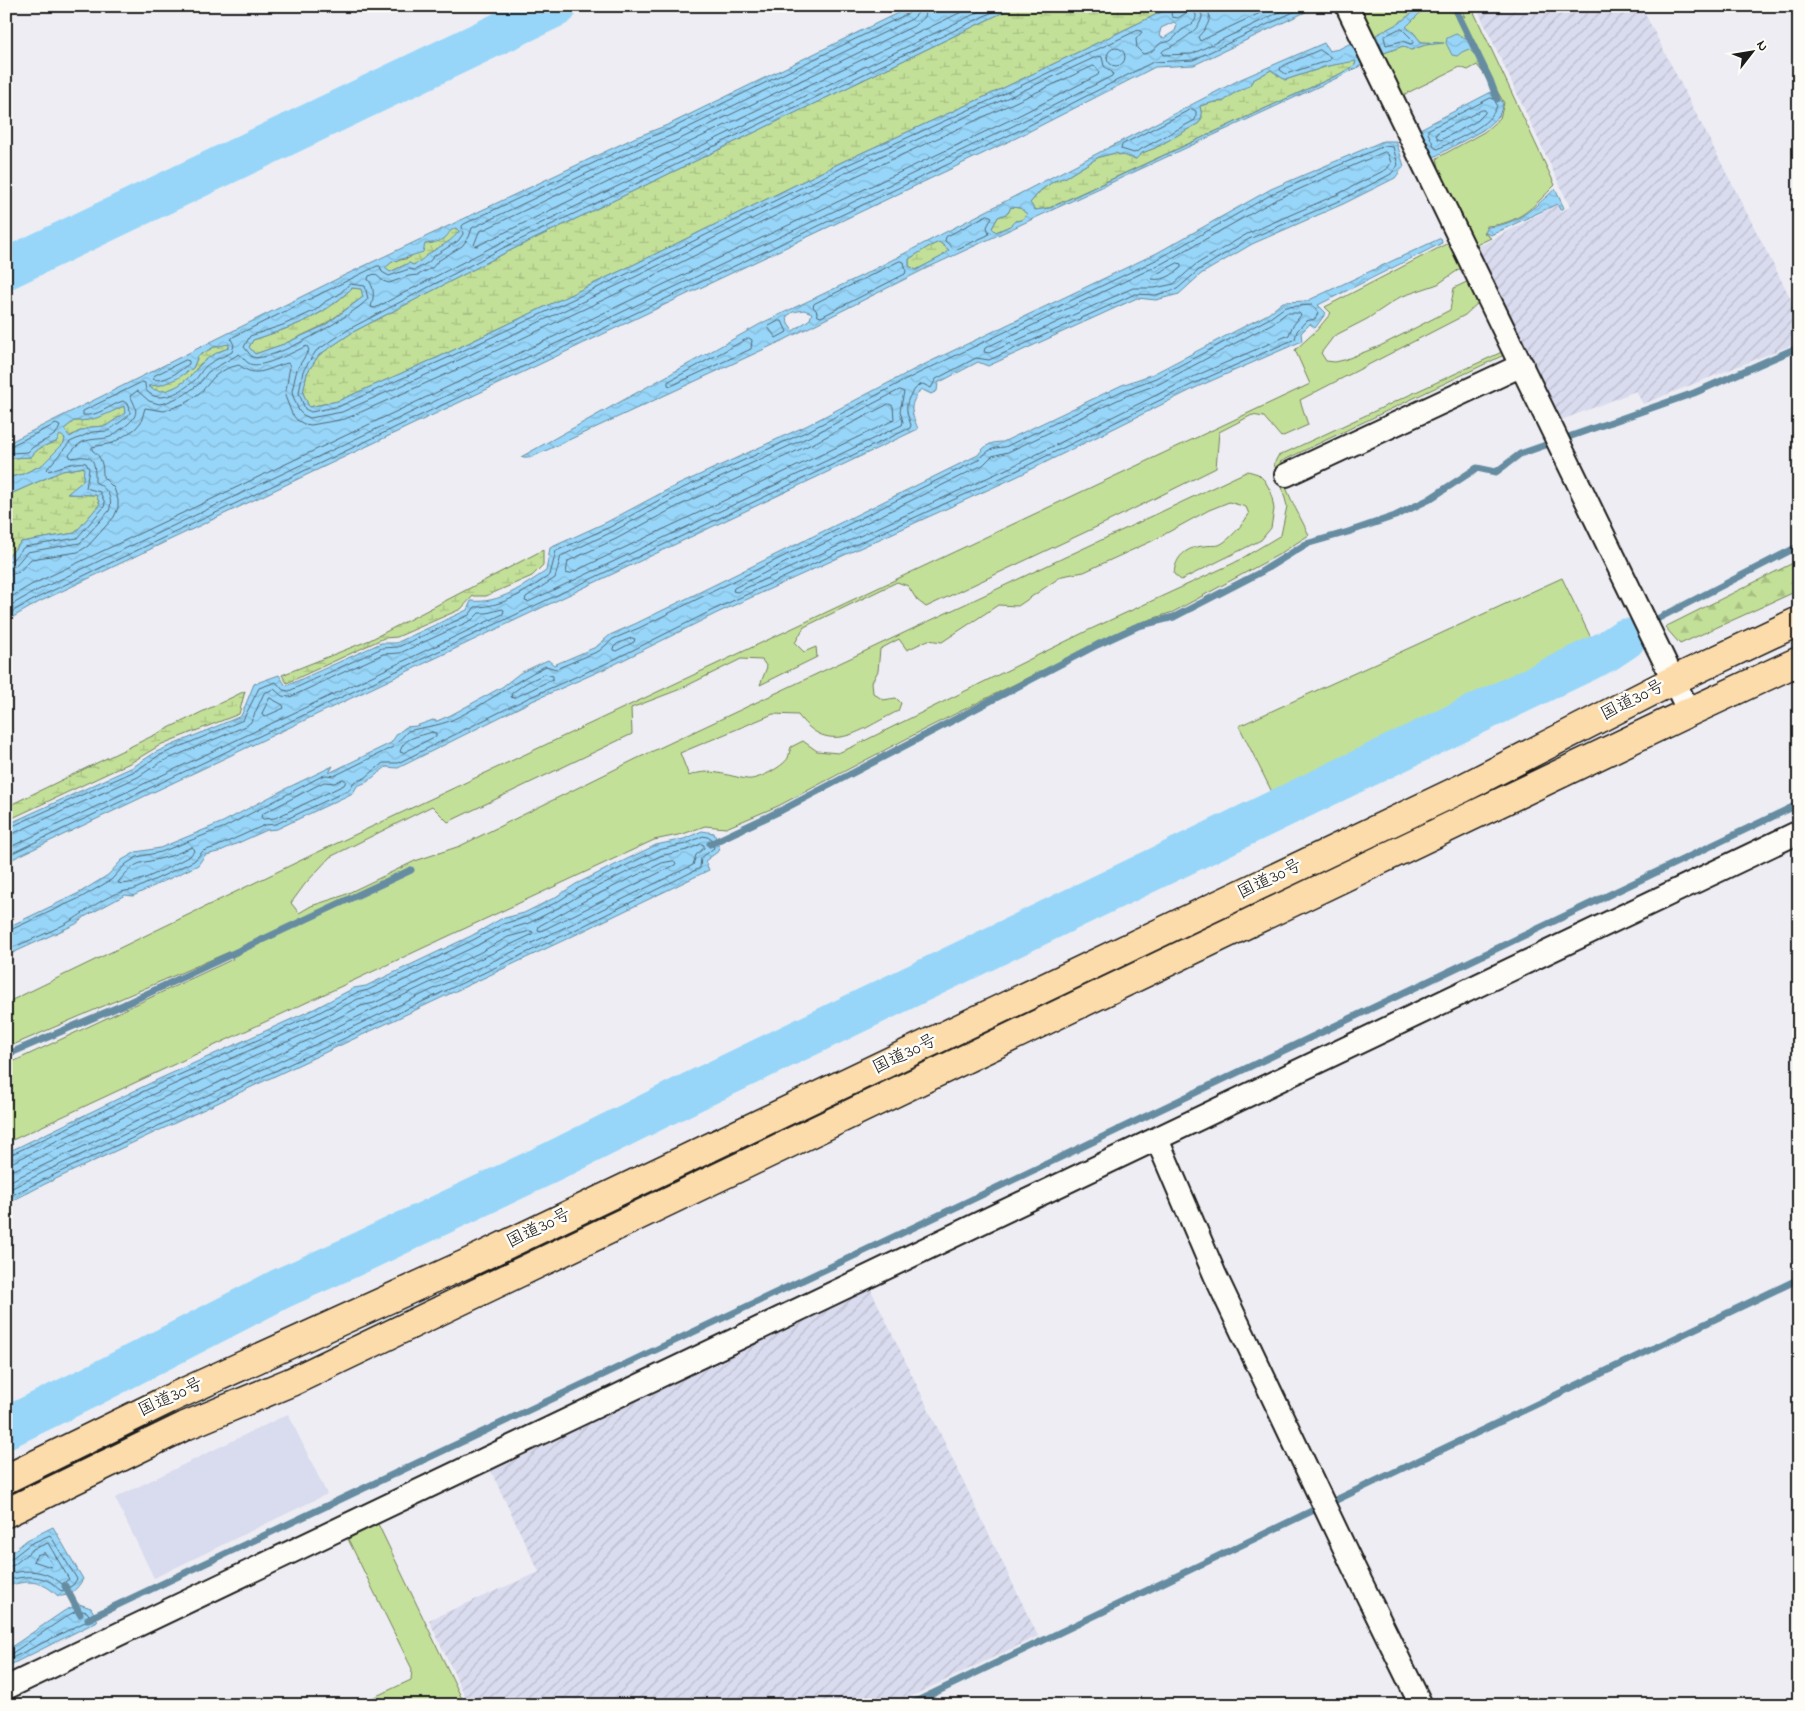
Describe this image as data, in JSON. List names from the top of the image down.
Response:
{
  "streets": {
    "highway": ["国道30号"]
  },
  "north": "top right"
}
